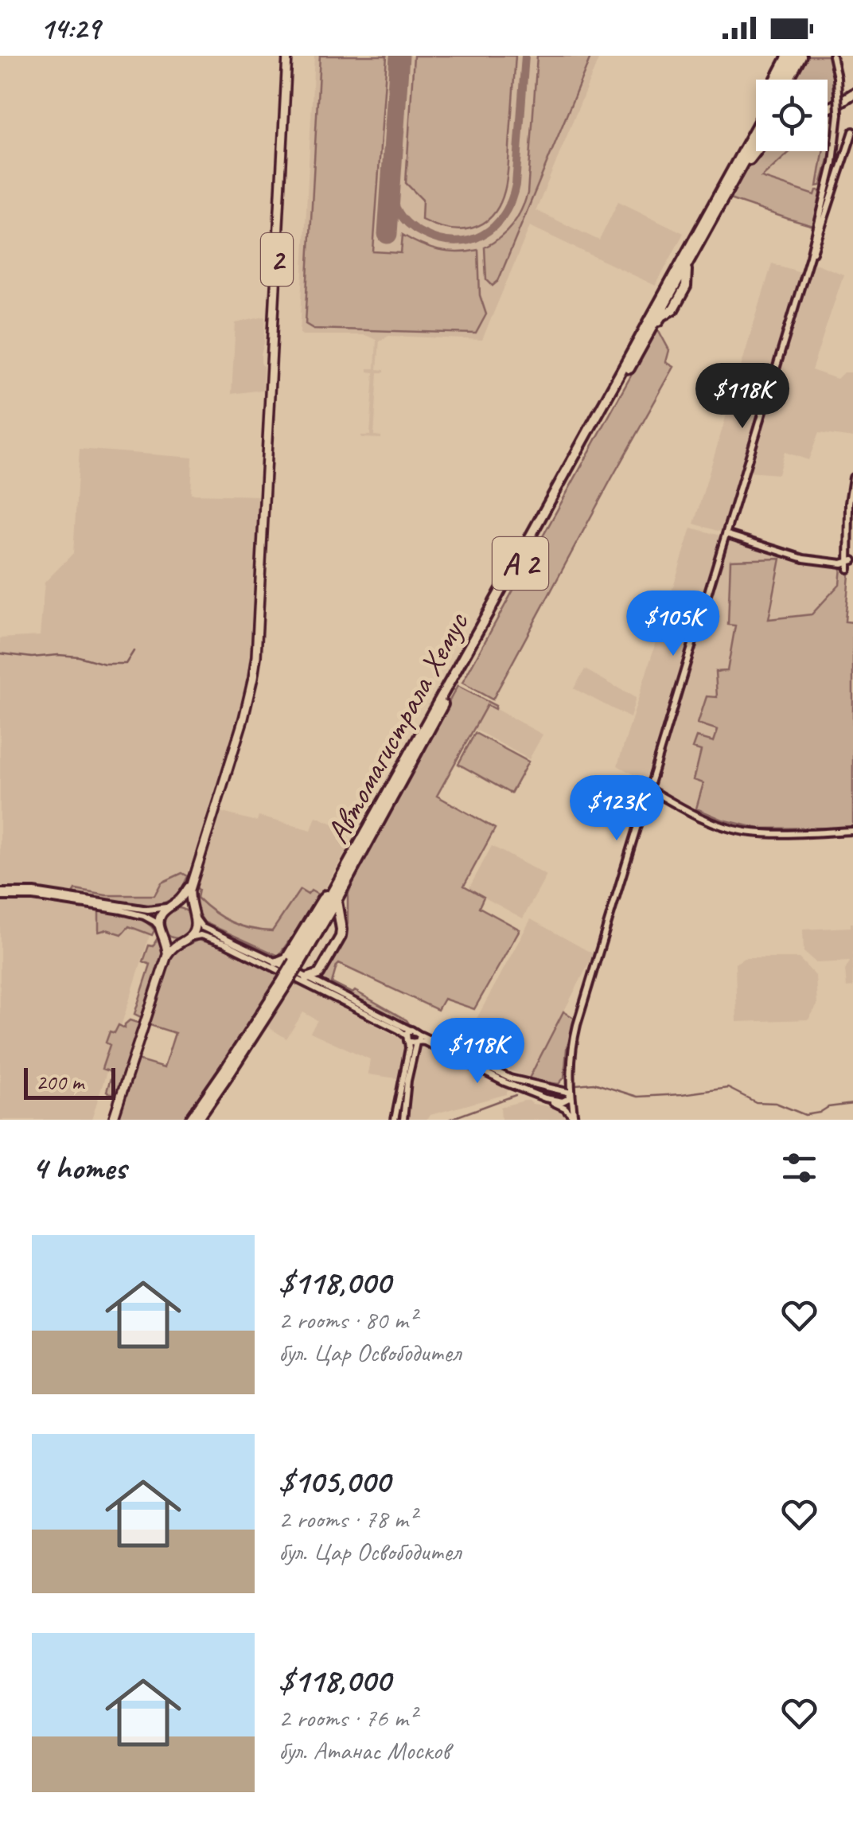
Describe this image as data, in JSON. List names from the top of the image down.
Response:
{
  "streets": {
    "highway": ["A 2", "Автомагистрала Хемус"],
    "main road": ["2"]
  },
  "scale_bar": "200 m",
  "page": {
    "status": "14:29",
    "price": [
      "$118K",
      "$105K",
      "$123K",
      "$118K"
    ],
    "scale": "200 m",
    "heading": "4 homes",
    "list": [
      {
        "name": "$118,000",
        "note": "2 rooms · 80 m² · бул. Цар Освободител"
      },
      {
        "name": "$105,000",
        "note": "2 rooms · 78 m² · бул. Цар Освободител"
      },
      {
        "name": "$118,000",
        "note": "2 rooms · 76 m² · бул. Атанас Москов"
      }
    ]
  }
}
